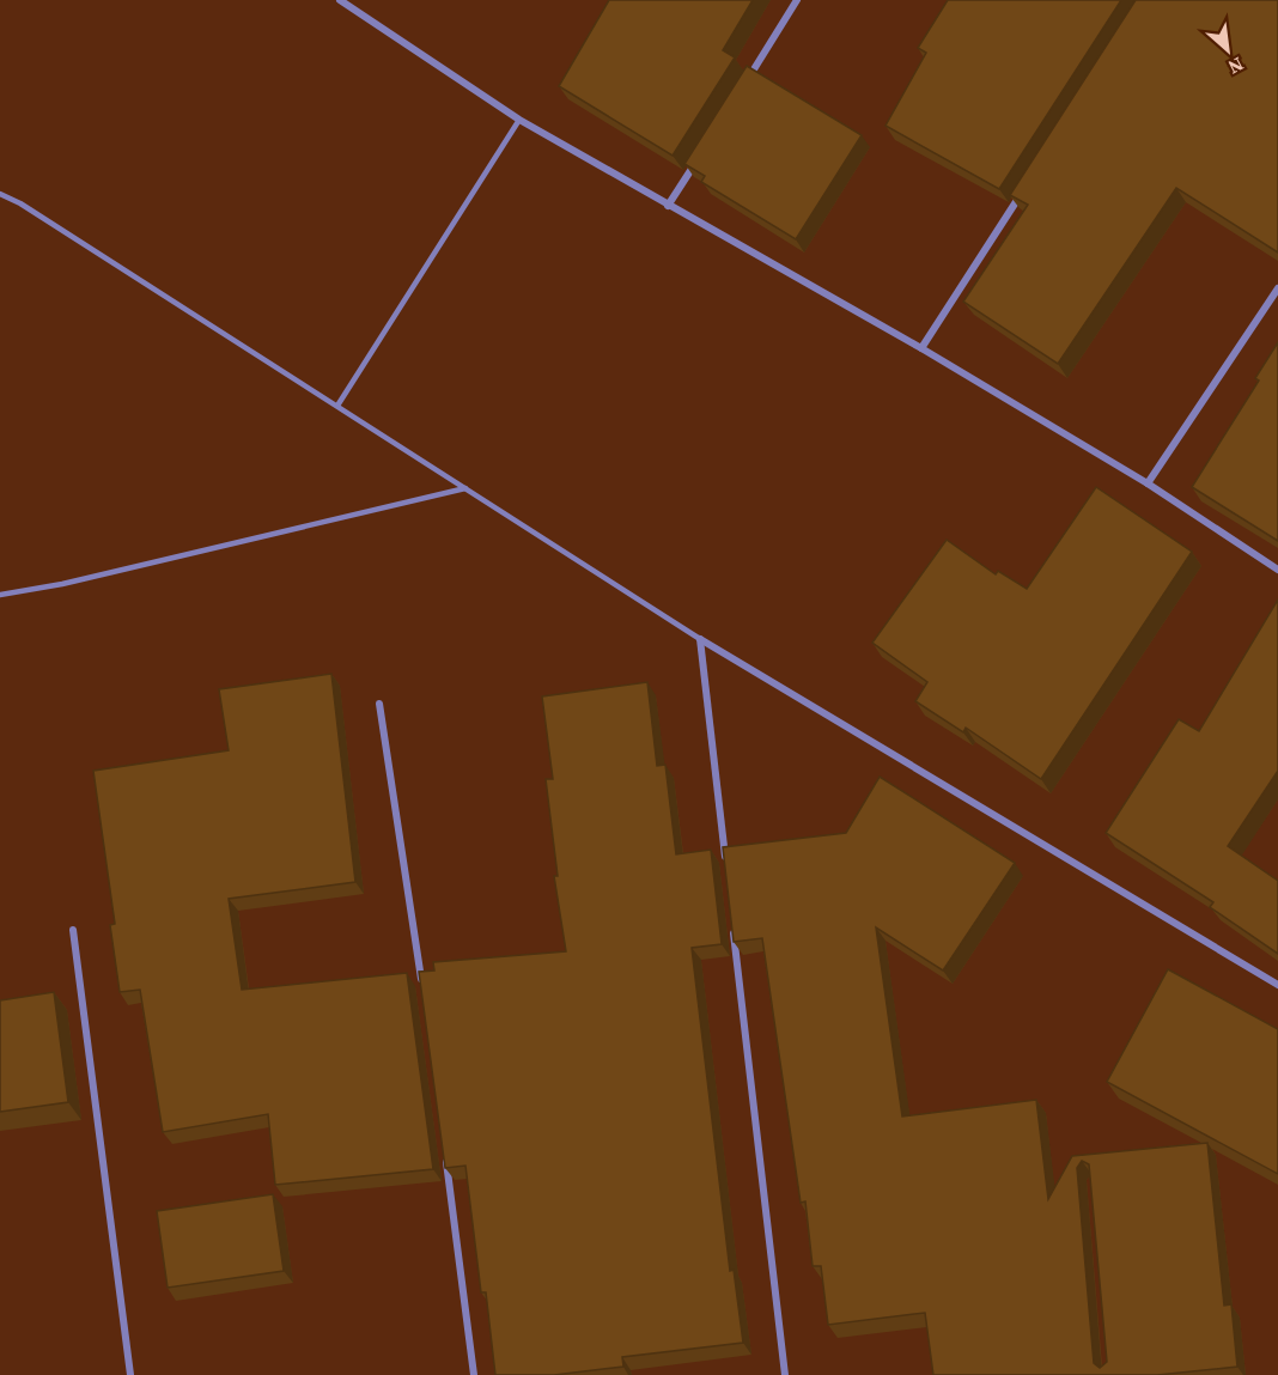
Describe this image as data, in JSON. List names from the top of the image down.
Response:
{
  "north": "bottom right"
}
